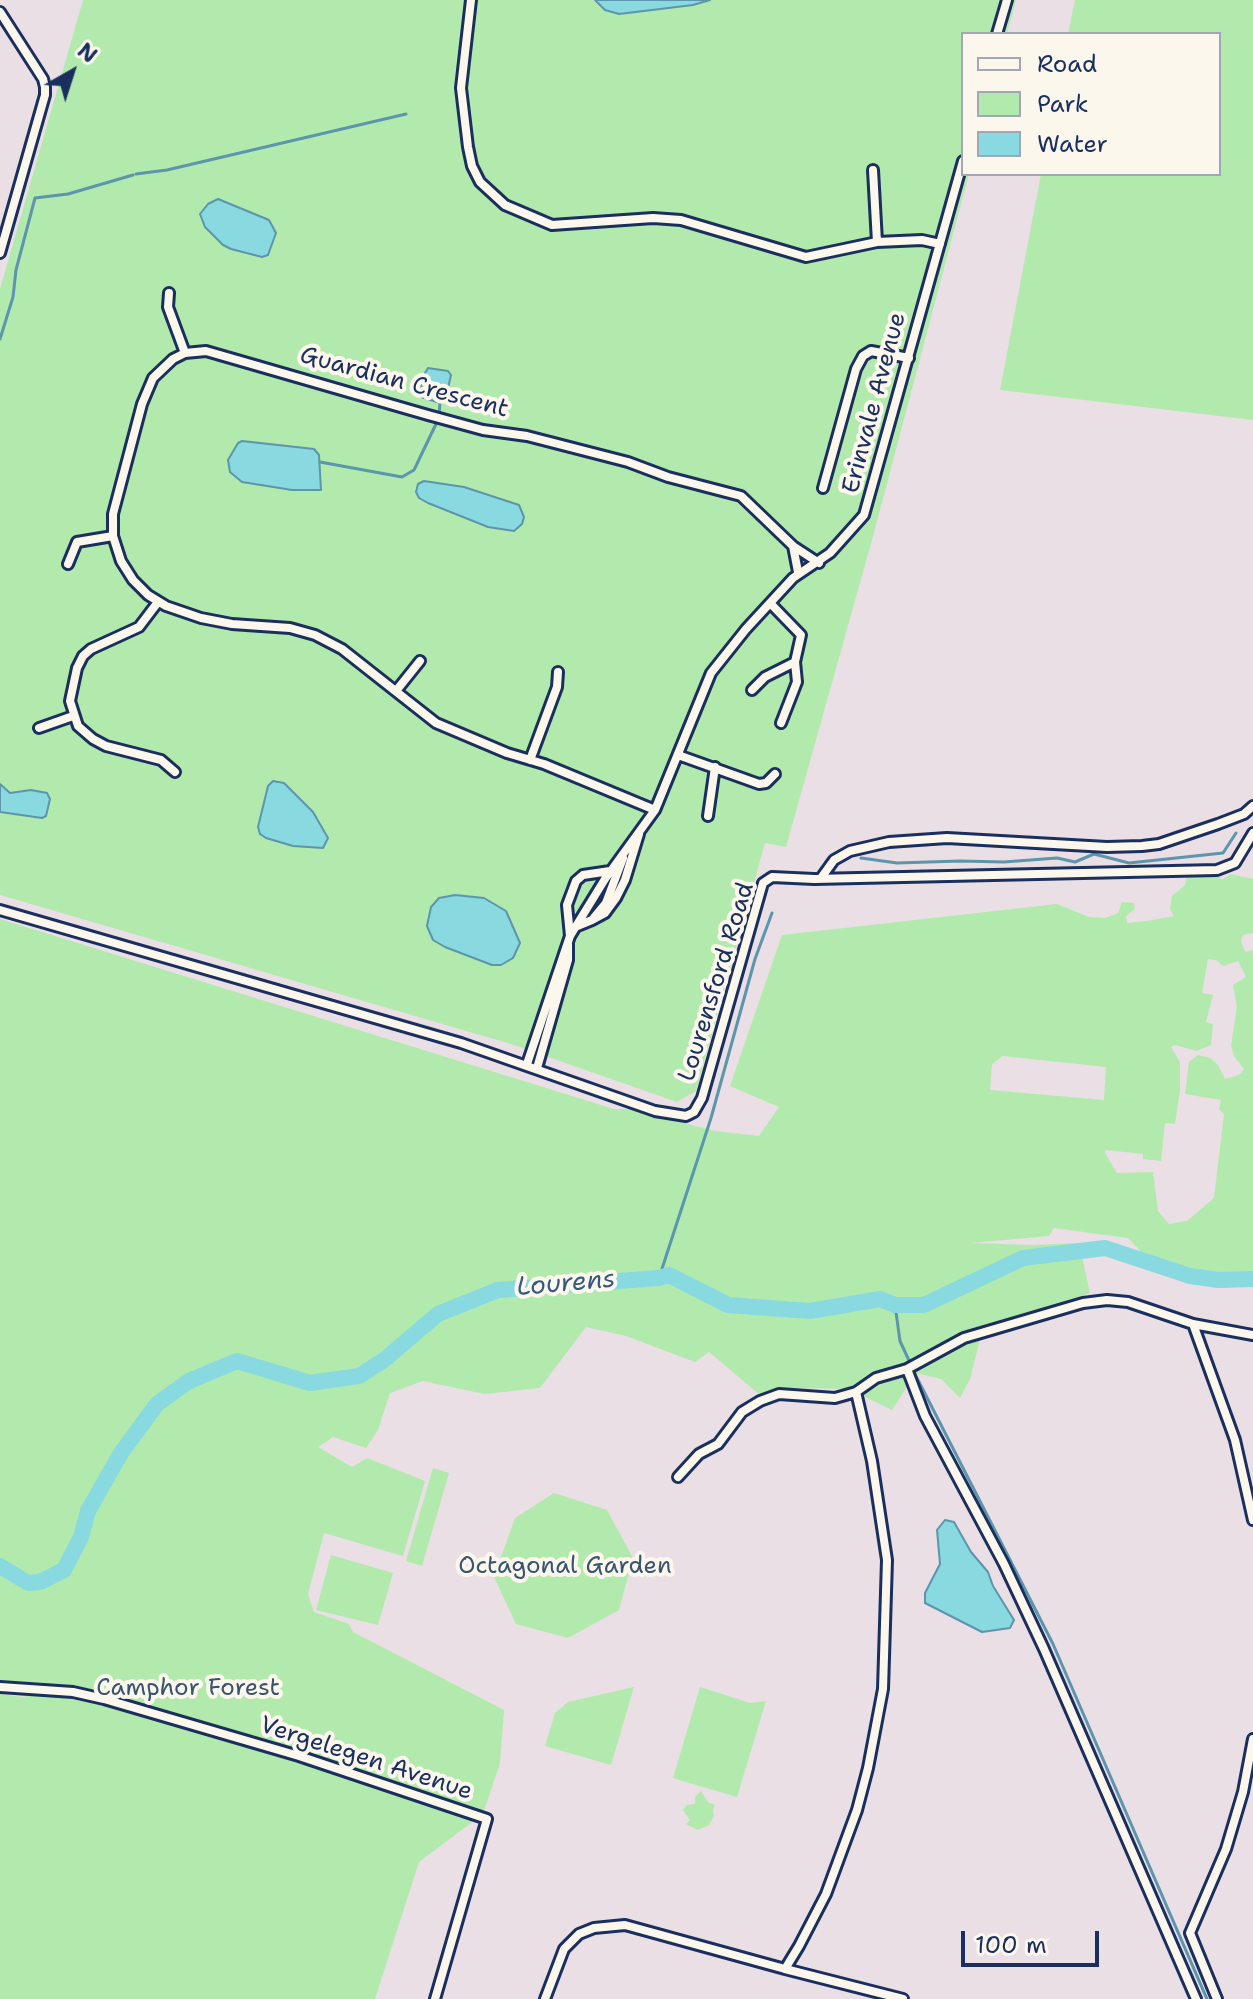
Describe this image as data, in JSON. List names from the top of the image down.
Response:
{
  "streets": {
    "street": [
      "Guardian Crescent",
      "Erinvale Avenue",
      "Lourensford Road",
      "Vergelegen Avenue"
    ]
  },
  "crossings": [
    ["Guardian Crescent", "Erinvale Avenue"],
    ["Erinvale Avenue", "Lourensford Road"]
  ],
  "water": ["Lourens"],
  "parks": ["Octagonal Garden", "Camphor Forest"],
  "legend": ["Road", "Park", "Water"],
  "scale_bar": "100 m",
  "north": "top right"
}
